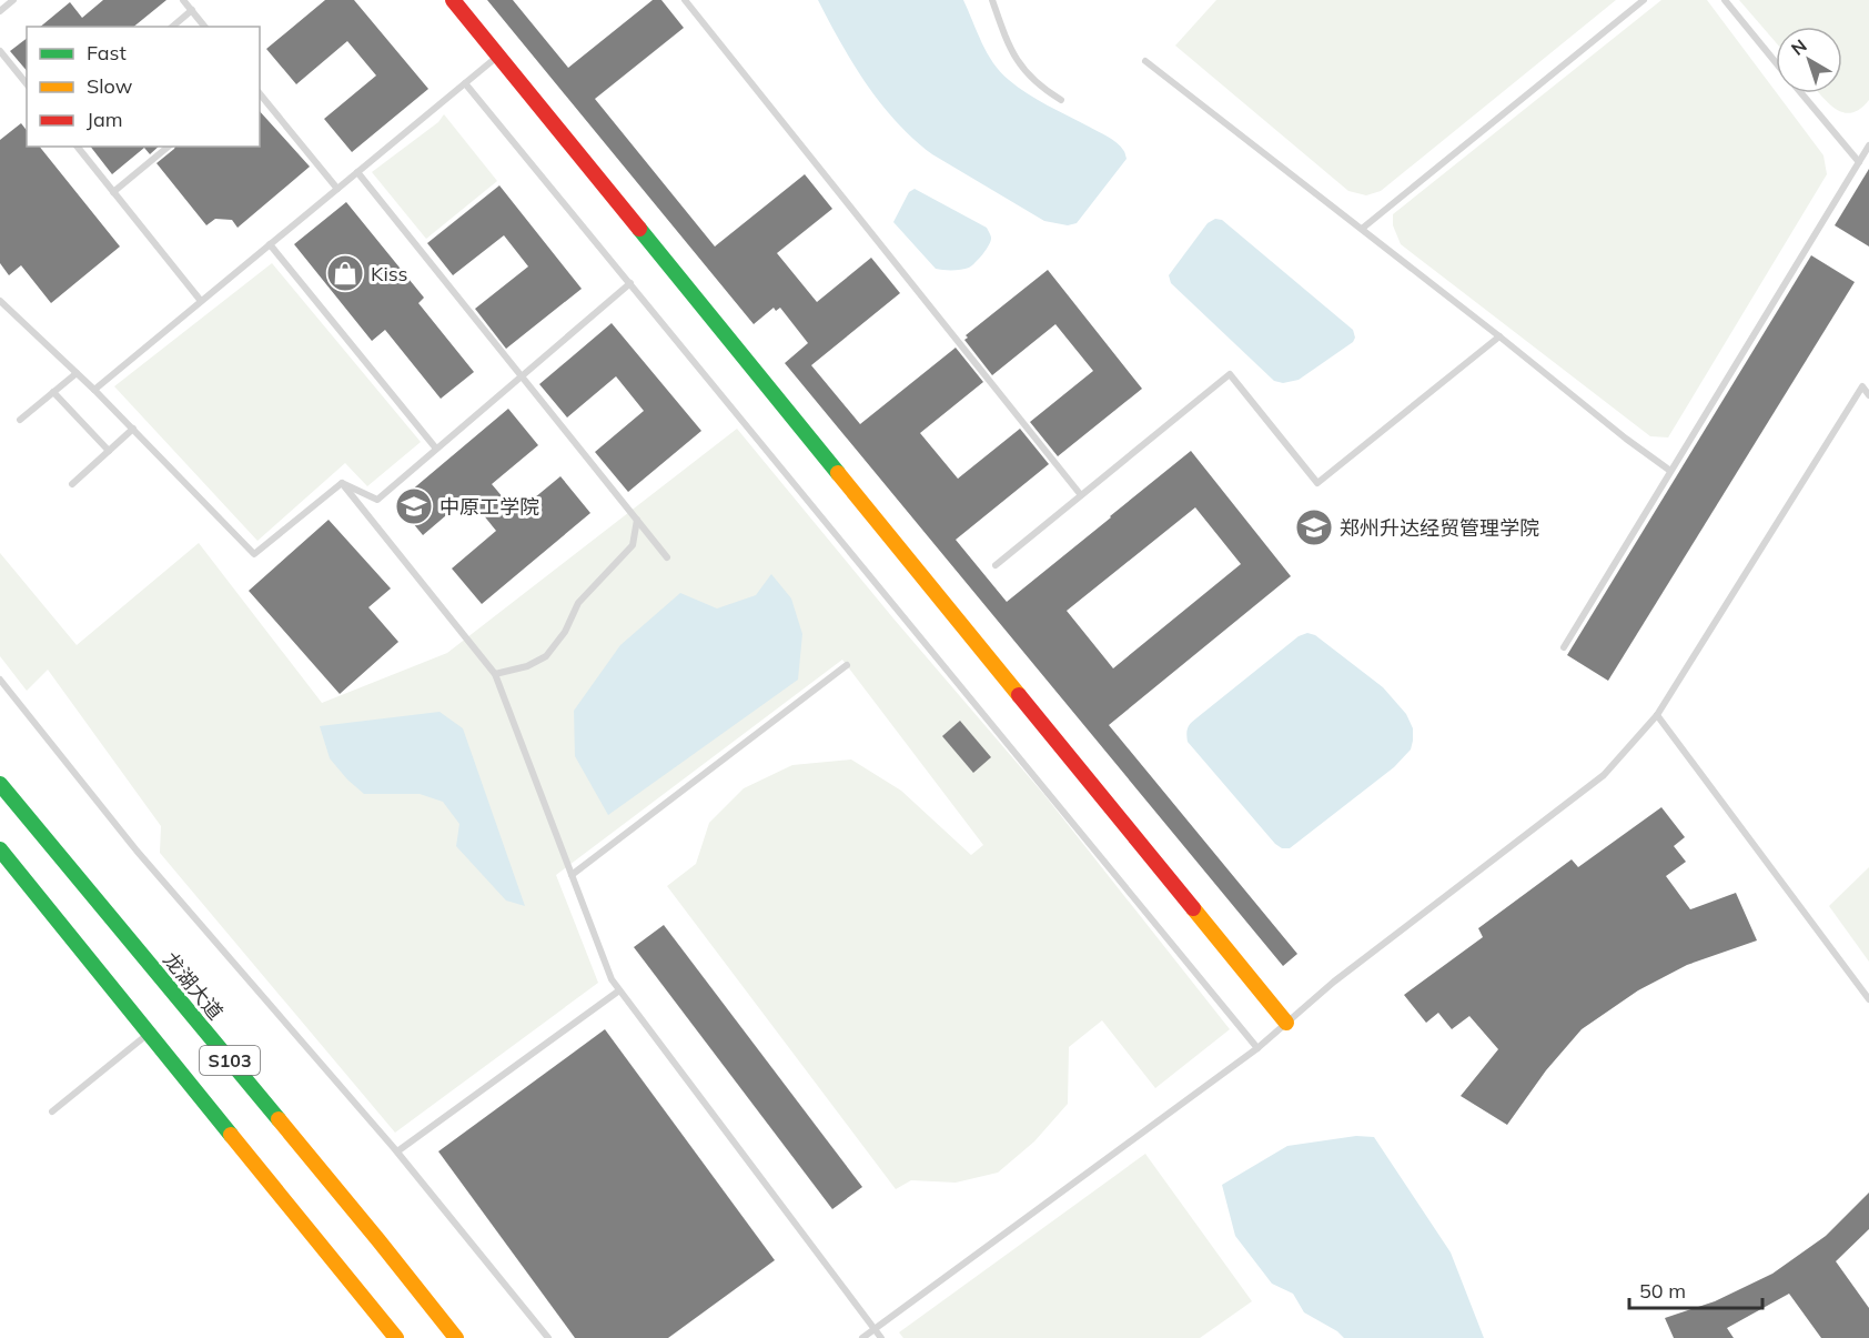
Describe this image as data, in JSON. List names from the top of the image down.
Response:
{
  "streets": {
    "main road": ["龙湖大道", "S103"]
  },
  "places": {
    "shop": ["Kiss"],
    "school or university": ["中原工学院", "郑州升达经贸管理学院"]
  },
  "legend": ["Fast", "Slow", "Jam"],
  "scale_bar": "50 m",
  "north": "top left"
}
